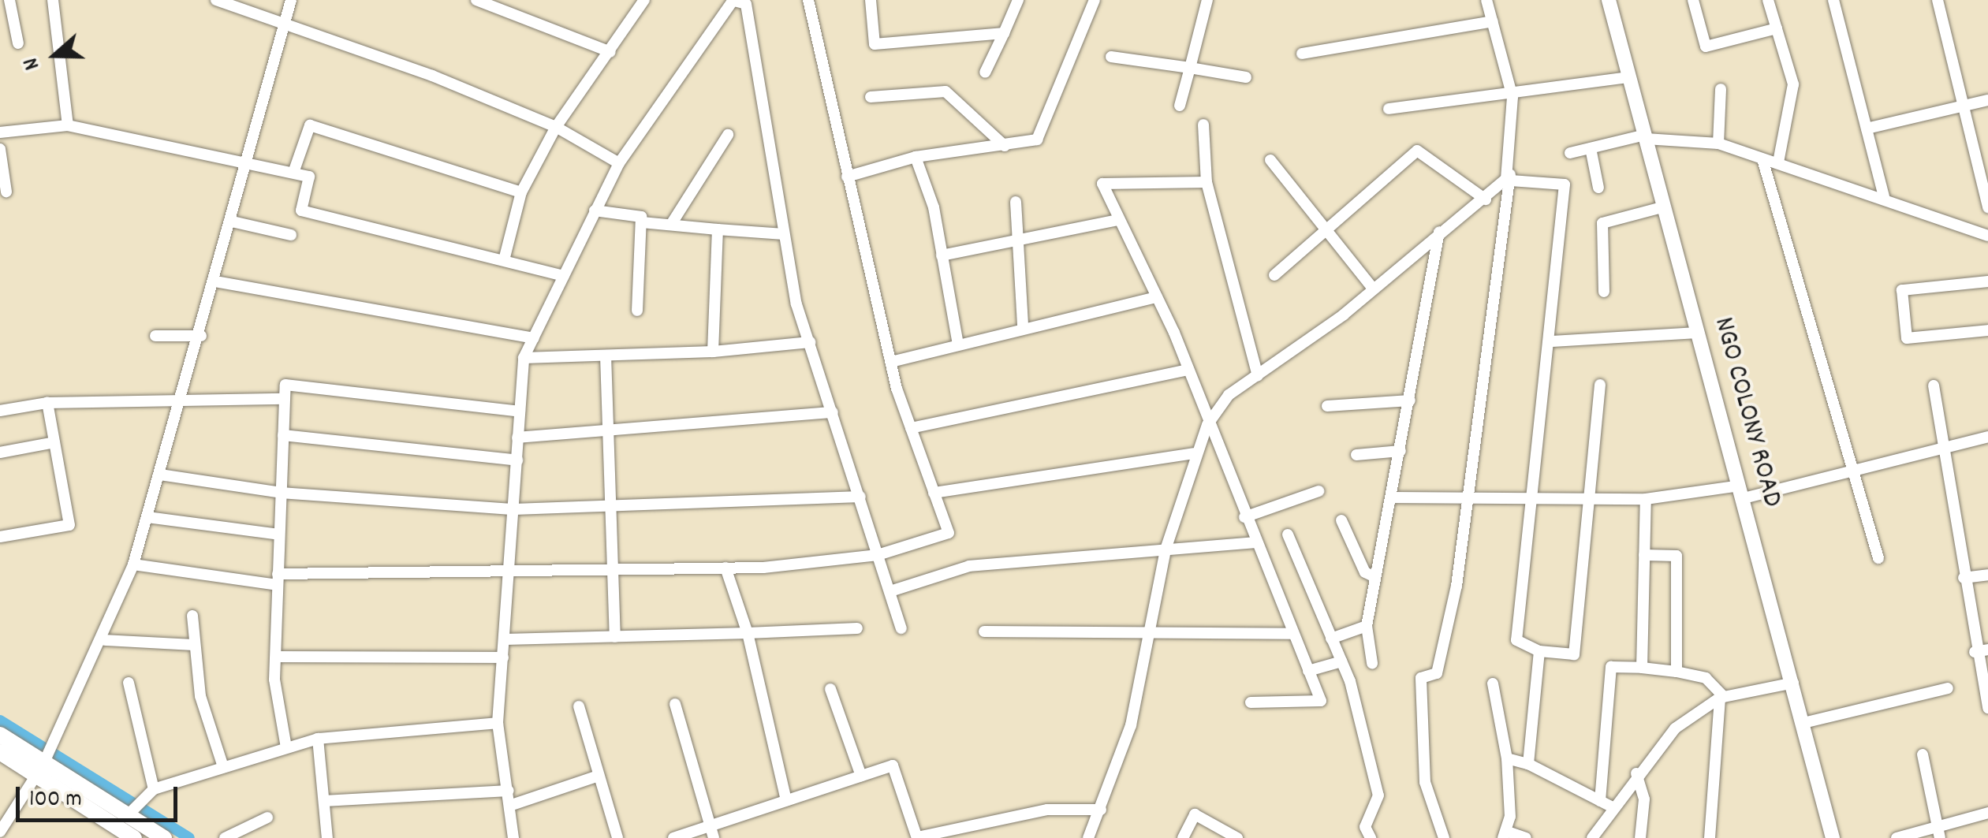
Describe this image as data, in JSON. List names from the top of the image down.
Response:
{
  "streets": {
    "street": ["NGO COLONY ROAD"]
  },
  "scale_bar": "100 m",
  "north": "left"
}
